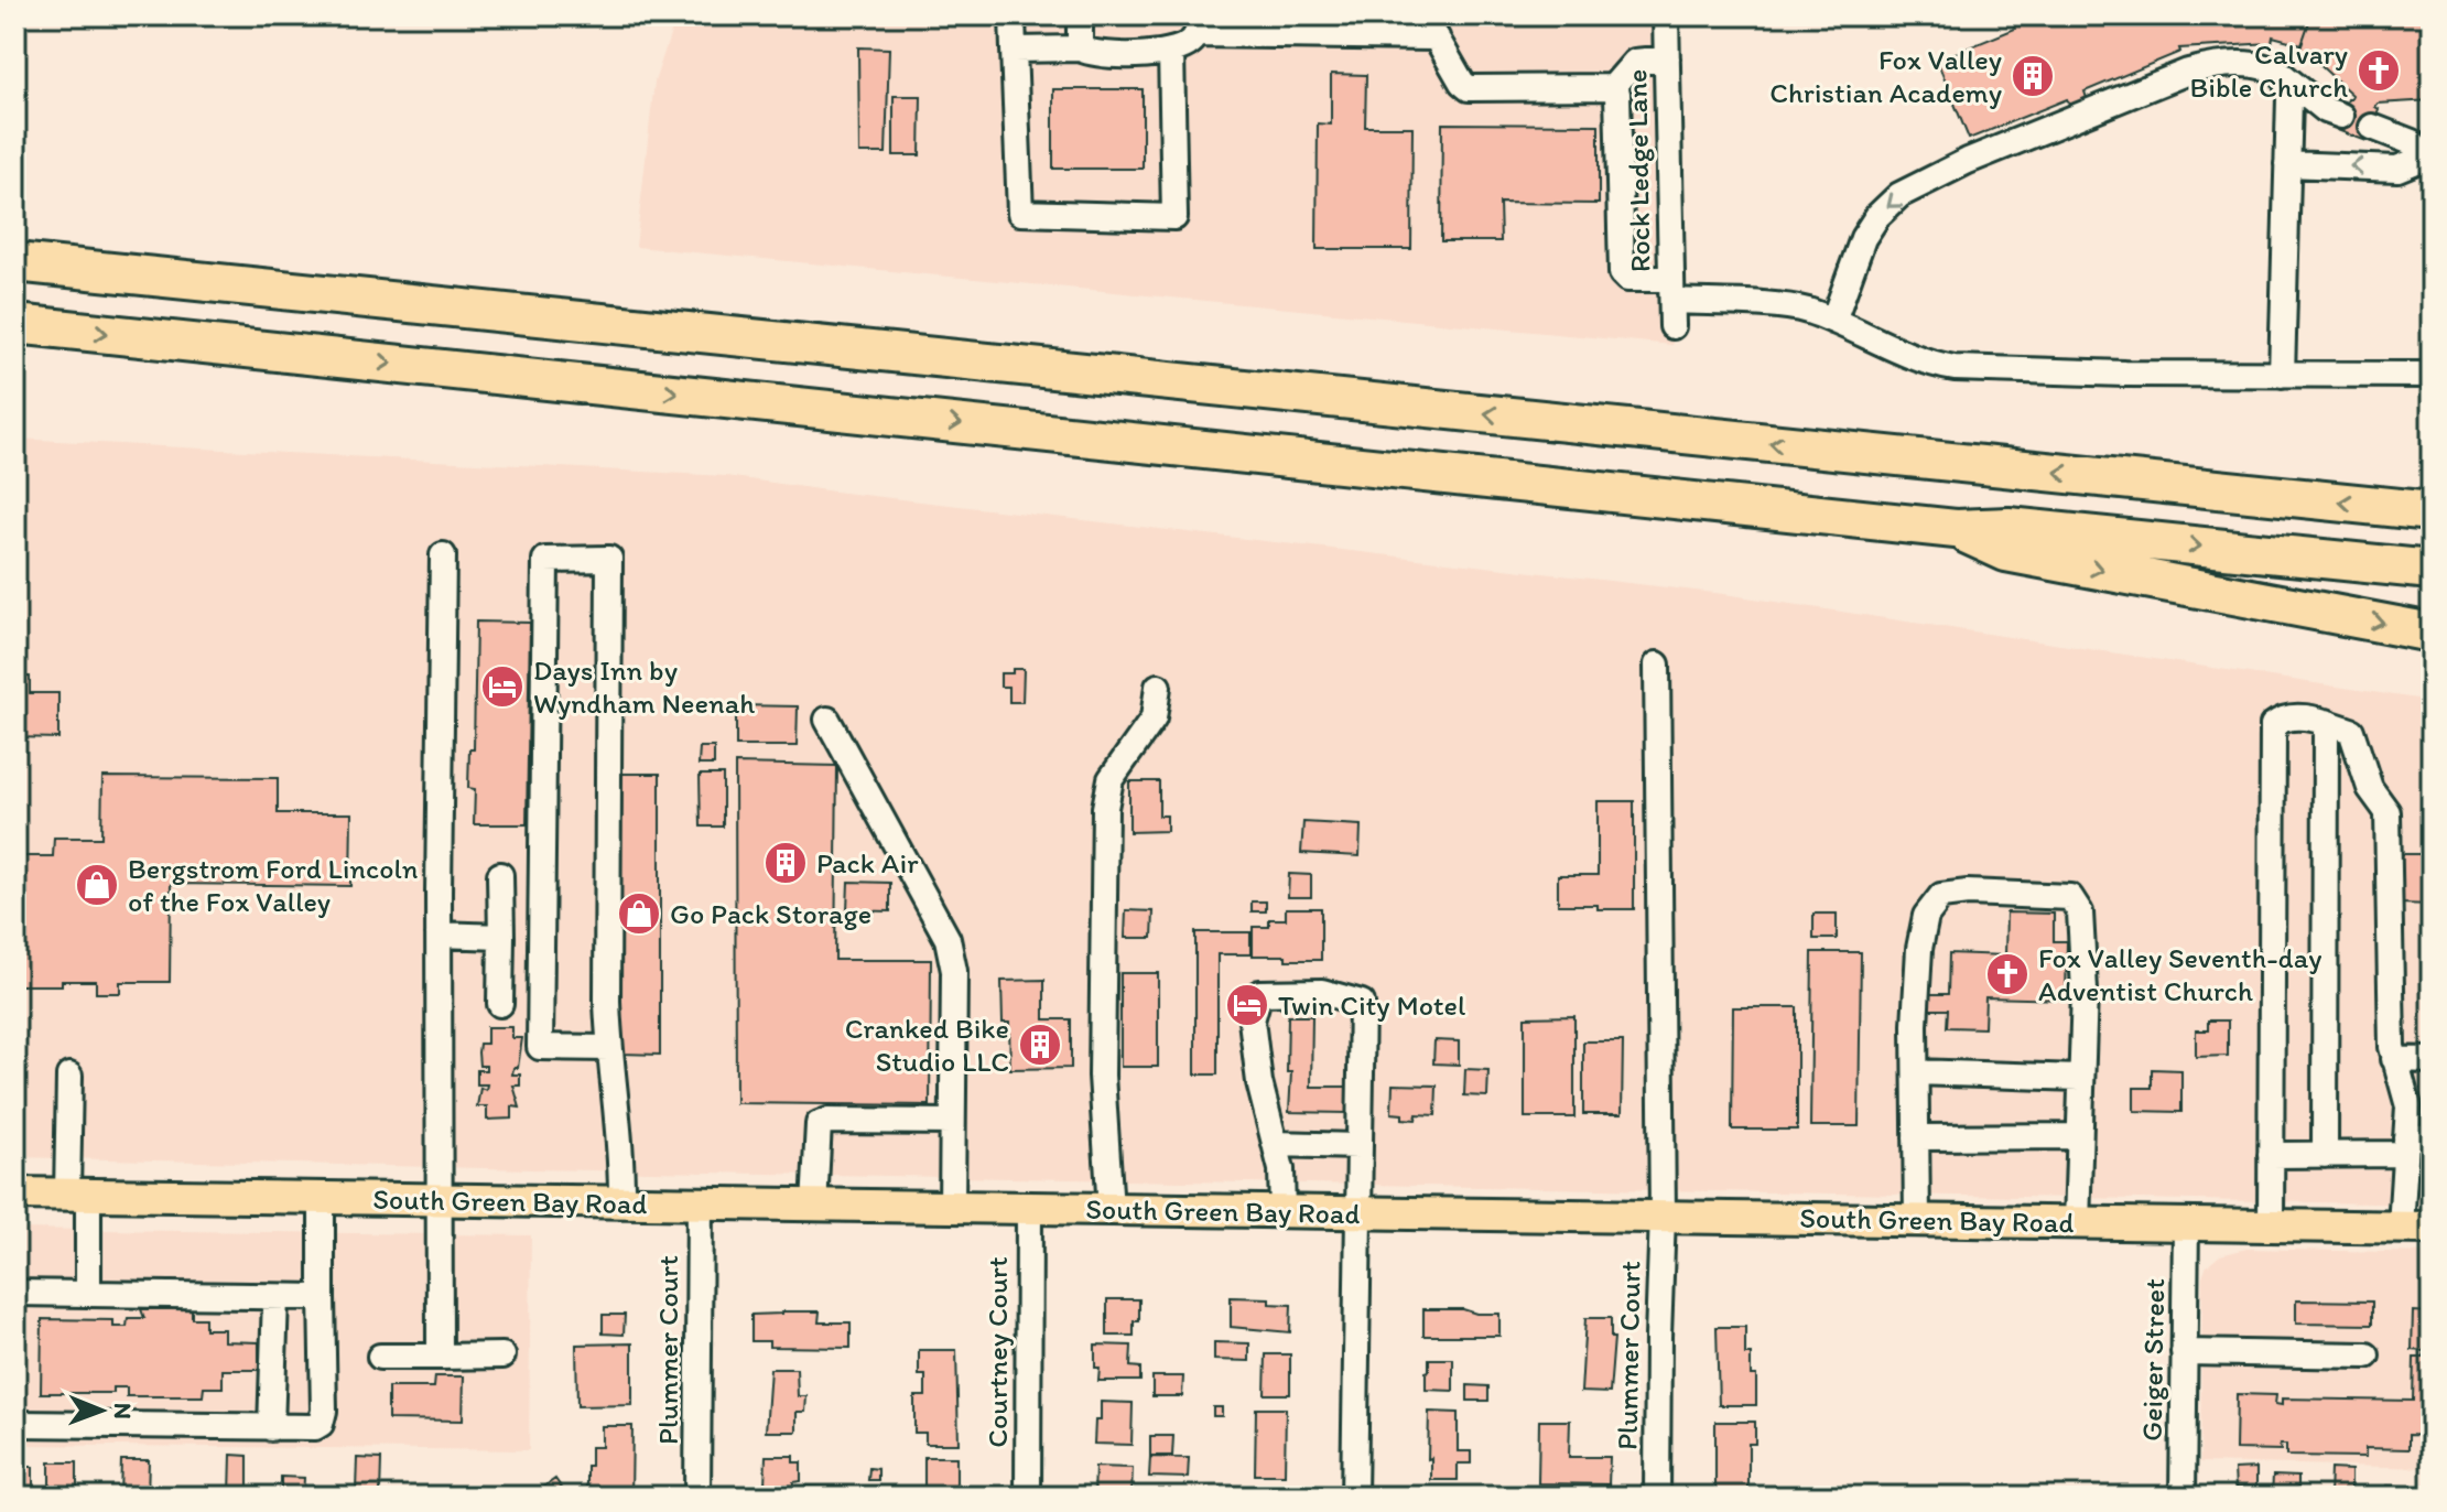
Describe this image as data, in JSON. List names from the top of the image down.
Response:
{
  "streets": {
    "main road": ["South Green Bay Road"],
    "street": [
      "Rock Ledge Lane",
      "Plummer Court",
      "Courtney Court",
      "Geiger Street"
    ]
  },
  "crossings": [
    ["South Green Bay Road", "Plummer Court"],
    ["South Green Bay Road", "Courtney Court"],
    ["South Green Bay Road", "Geiger Street"]
  ],
  "places": {
    "church": ["Calvary Bible Church", "Fox Valley Seventh-day Adventist Church"],
    "building": ["Fox Valley Christian Academy", "Pack Air", "Cranked Bike Studio LLC"],
    "hotel": ["Days Inn by Wyndham Neenah", "Twin City Motel"],
    "shop": ["Bergstrom Ford Lincoln of the Fox Valley", "Go Pack Storage"]
  },
  "north": "right"
}
